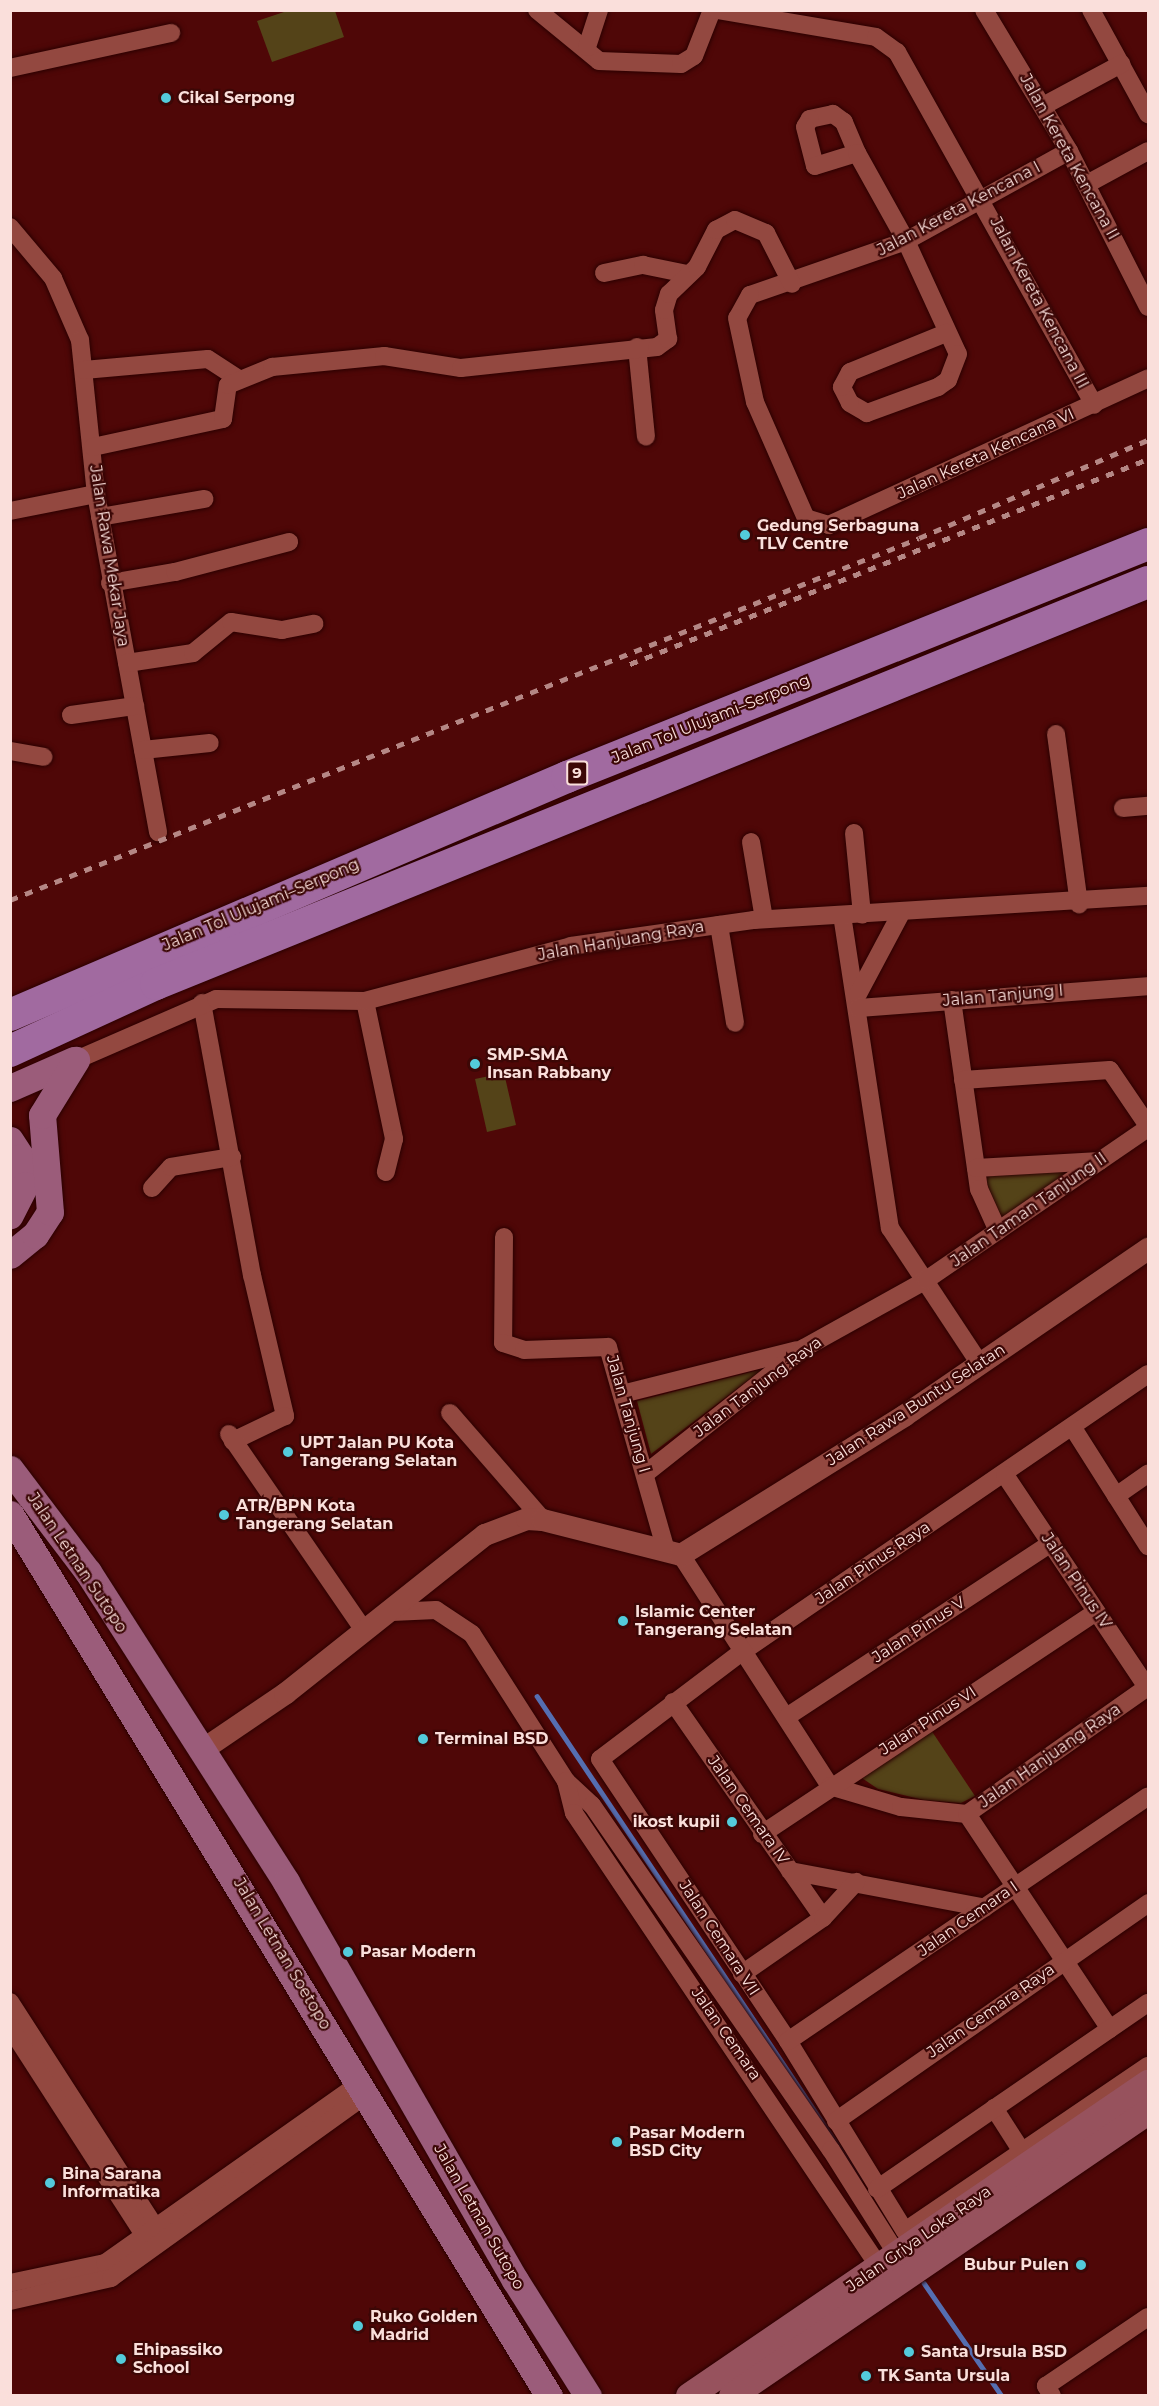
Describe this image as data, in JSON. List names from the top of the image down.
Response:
{
  "streets": {
    "highway": ["Jalan Tol Ulujami–Serpong", "9"],
    "main road": ["Jalan Letnan Sutopo", "Jalan Letnan Soetopo", "Jalan Griya Loka Raya"],
    "street": [
      "Jalan Kereta Kencana II",
      "Jalan Kereta Kencana I",
      "Jalan Kereta Kencana III",
      "Jalan Kereta Kencana VI",
      "Jalan Rawa Mekar Jaya",
      "Jalan Hanjuang Raya",
      "Jalan Tanjung I",
      "Jalan Taman Tanjung II",
      "Jalan Tanjung Raya",
      "Jalan Rawa Buntu Selatan",
      "Jalan Pinus Raya",
      "Jalan Pinus IV",
      "Jalan Pinus V",
      "Jalan Pinus VI",
      "Jalan Cemara IV",
      "Jalan Cemara I",
      "Jalan Cemara VII",
      "Jalan Cemara Raya",
      "Jalan Cemara"
    ]
  },
  "crossings": [
    ["Jalan Kereta Kencana II", "Jalan Kereta Kencana I"],
    ["Jalan Kereta Kencana I", "Jalan Kereta Kencana III"],
    ["Jalan Kereta Kencana I", "Jalan Kereta Kencana VI"],
    ["Jalan Kereta Kencana III", "Jalan Kereta Kencana VI"],
    ["Jalan Hanjuang Raya", "Jalan Pinus IV"],
    ["Jalan Hanjuang Raya", "Jalan Pinus VI"],
    ["Jalan Tanjung I", "Jalan Tanjung Raya"],
    ["Jalan Tanjung I", "Jalan Rawa Buntu Selatan"],
    ["Jalan Taman Tanjung II", "Jalan Tanjung Raya"],
    ["Jalan Pinus Raya", "Jalan Pinus IV"],
    ["Jalan Pinus Raya", "Jalan Cemara IV"],
    ["Jalan Pinus Raya", "Jalan Cemara VII"],
    ["Jalan Pinus IV", "Jalan Pinus V"],
    ["Jalan Pinus IV", "Jalan Pinus VI"],
    ["Jalan Pinus VI", "Jalan Cemara IV"],
    ["Jalan Cemara I", "Jalan Cemara VII"],
    ["Jalan Cemara VII", "Jalan Cemara Raya"],
    ["Jalan Cemara VII", "Jalan Griya Loka Raya"],
    ["Jalan Cemara", "Jalan Griya Loka Raya"]
  ],
  "places": [
    "Cikal Serpong",
    "Gedung Serbaguna TLV Centre",
    "SMP-SMA Insan Rabbany",
    "UPT Jalan PU Kota Tangerang Selatan",
    "ATR/BPN Kota Tangerang Selatan",
    "Islamic Center Tangerang Selatan",
    "Terminal BSD",
    "ikost kupii",
    "Pasar Modern",
    "Pasar Modern BSD City",
    "Bina Sarana Informatika",
    "Bubur Pulen",
    "Ruko Golden Madrid",
    "Santa Ursula BSD",
    "Ehipassiko School",
    "TK Santa Ursula"
  ]
}
